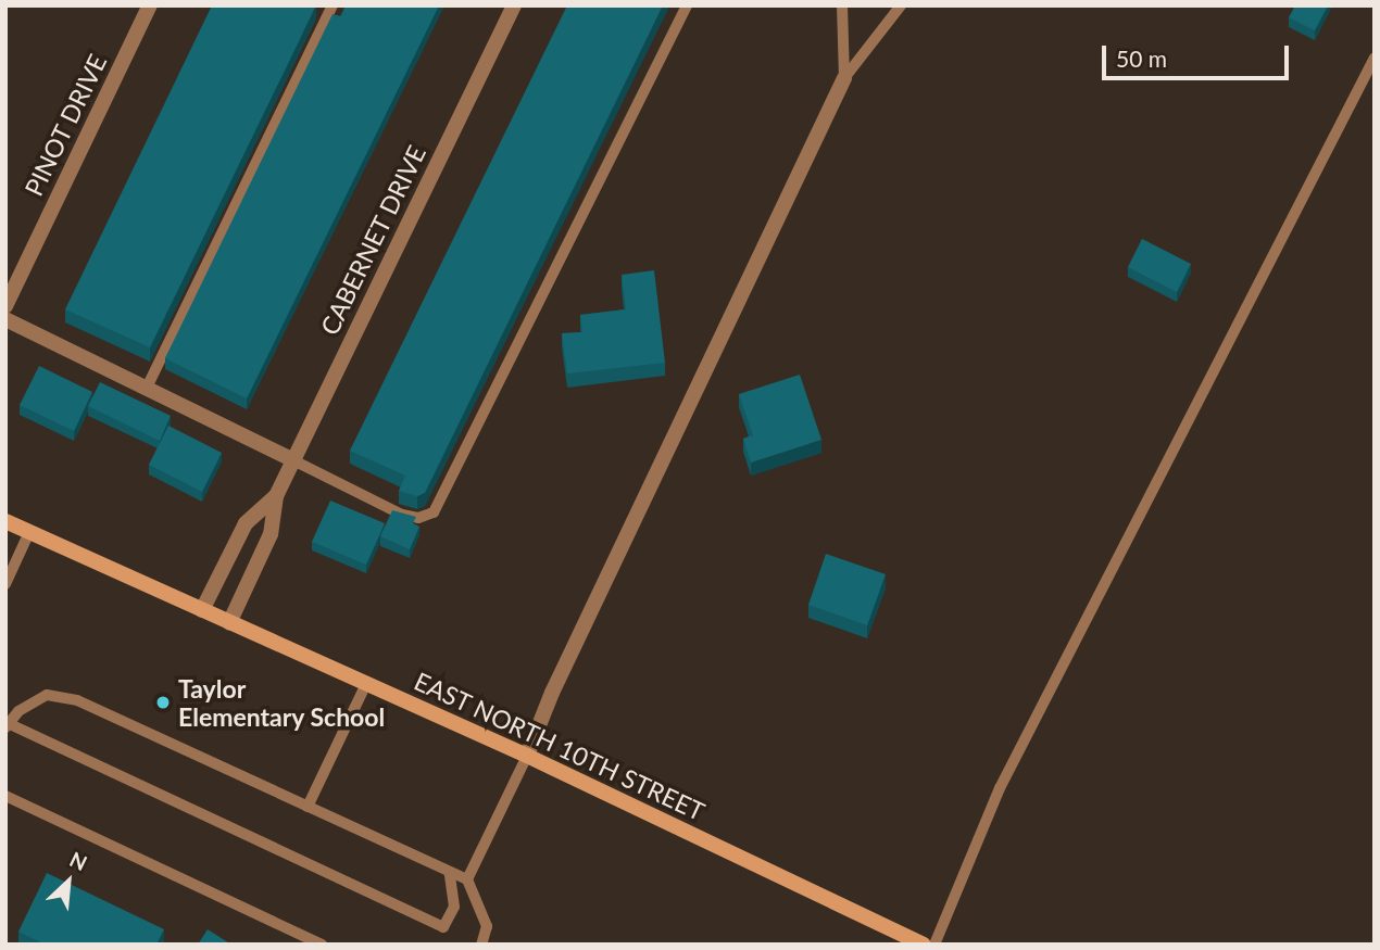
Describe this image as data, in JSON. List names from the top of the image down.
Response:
{
  "streets": {
    "main road": ["EAST NORTH 10TH STREET"],
    "street": ["PINOT DRIVE", "CABERNET DRIVE"]
  },
  "crossings": [
    ["CABERNET DRIVE", "EAST NORTH 10TH STREET"]
  ],
  "places": ["Taylor Elementary School"],
  "scale_bar": "50 m",
  "north": "top right"
}
